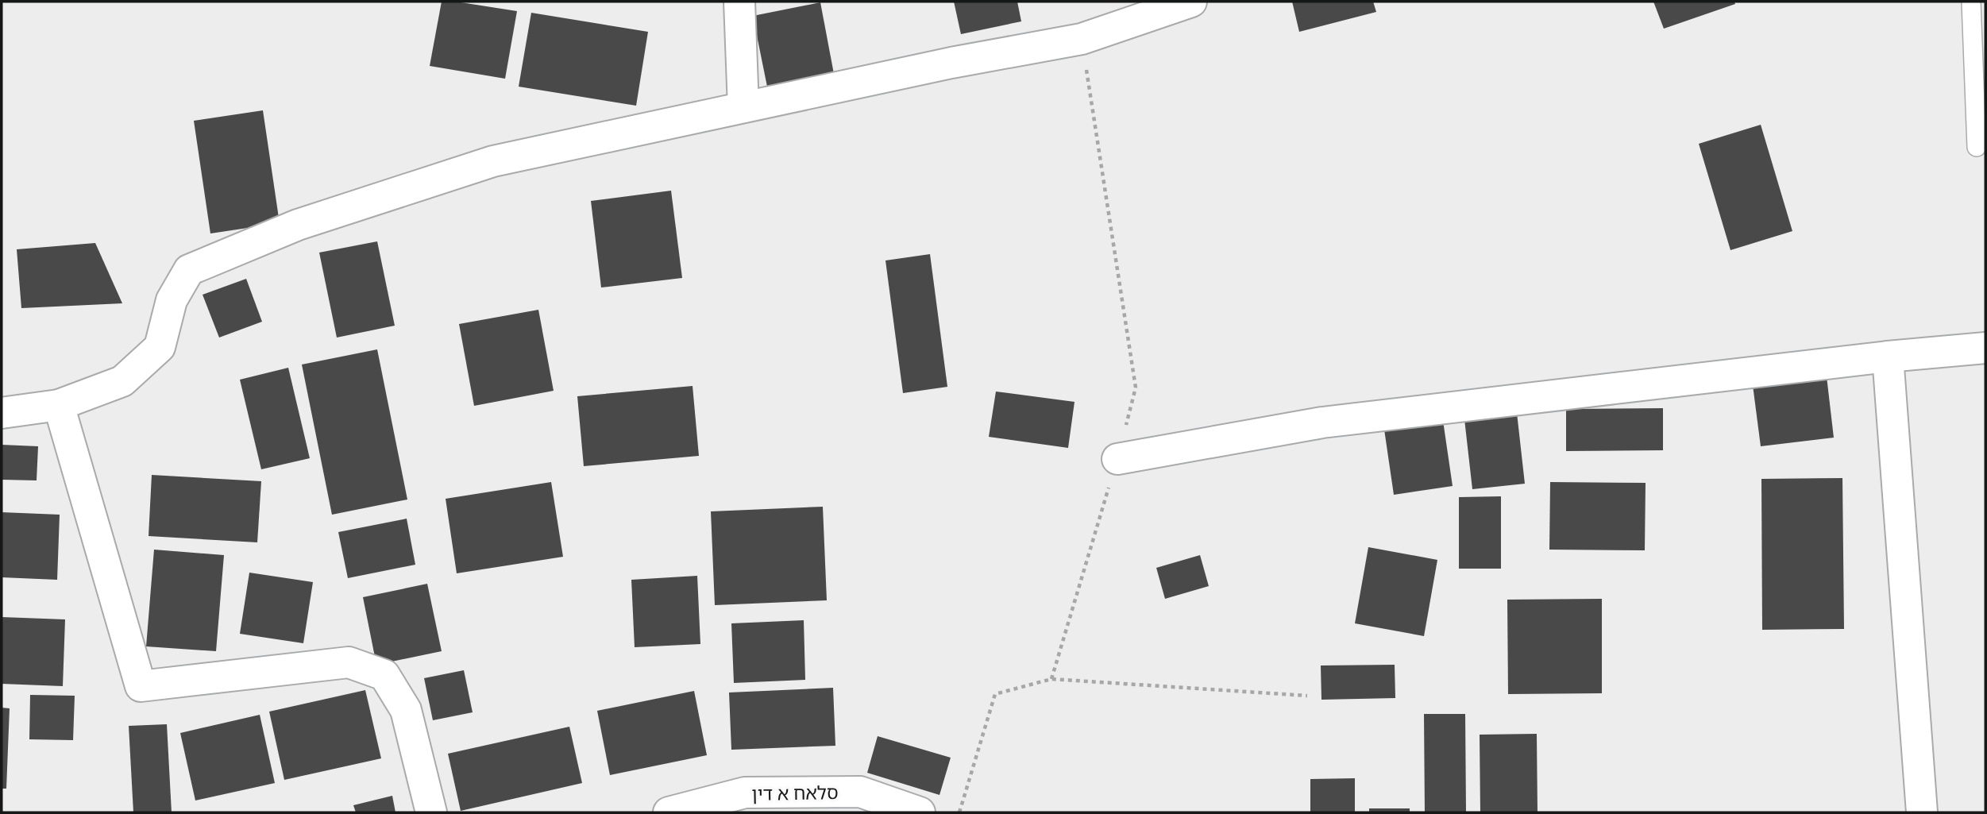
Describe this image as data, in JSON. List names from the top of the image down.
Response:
{
  "streets": {
    "street": ["סלאח א דין"]
  }
}
